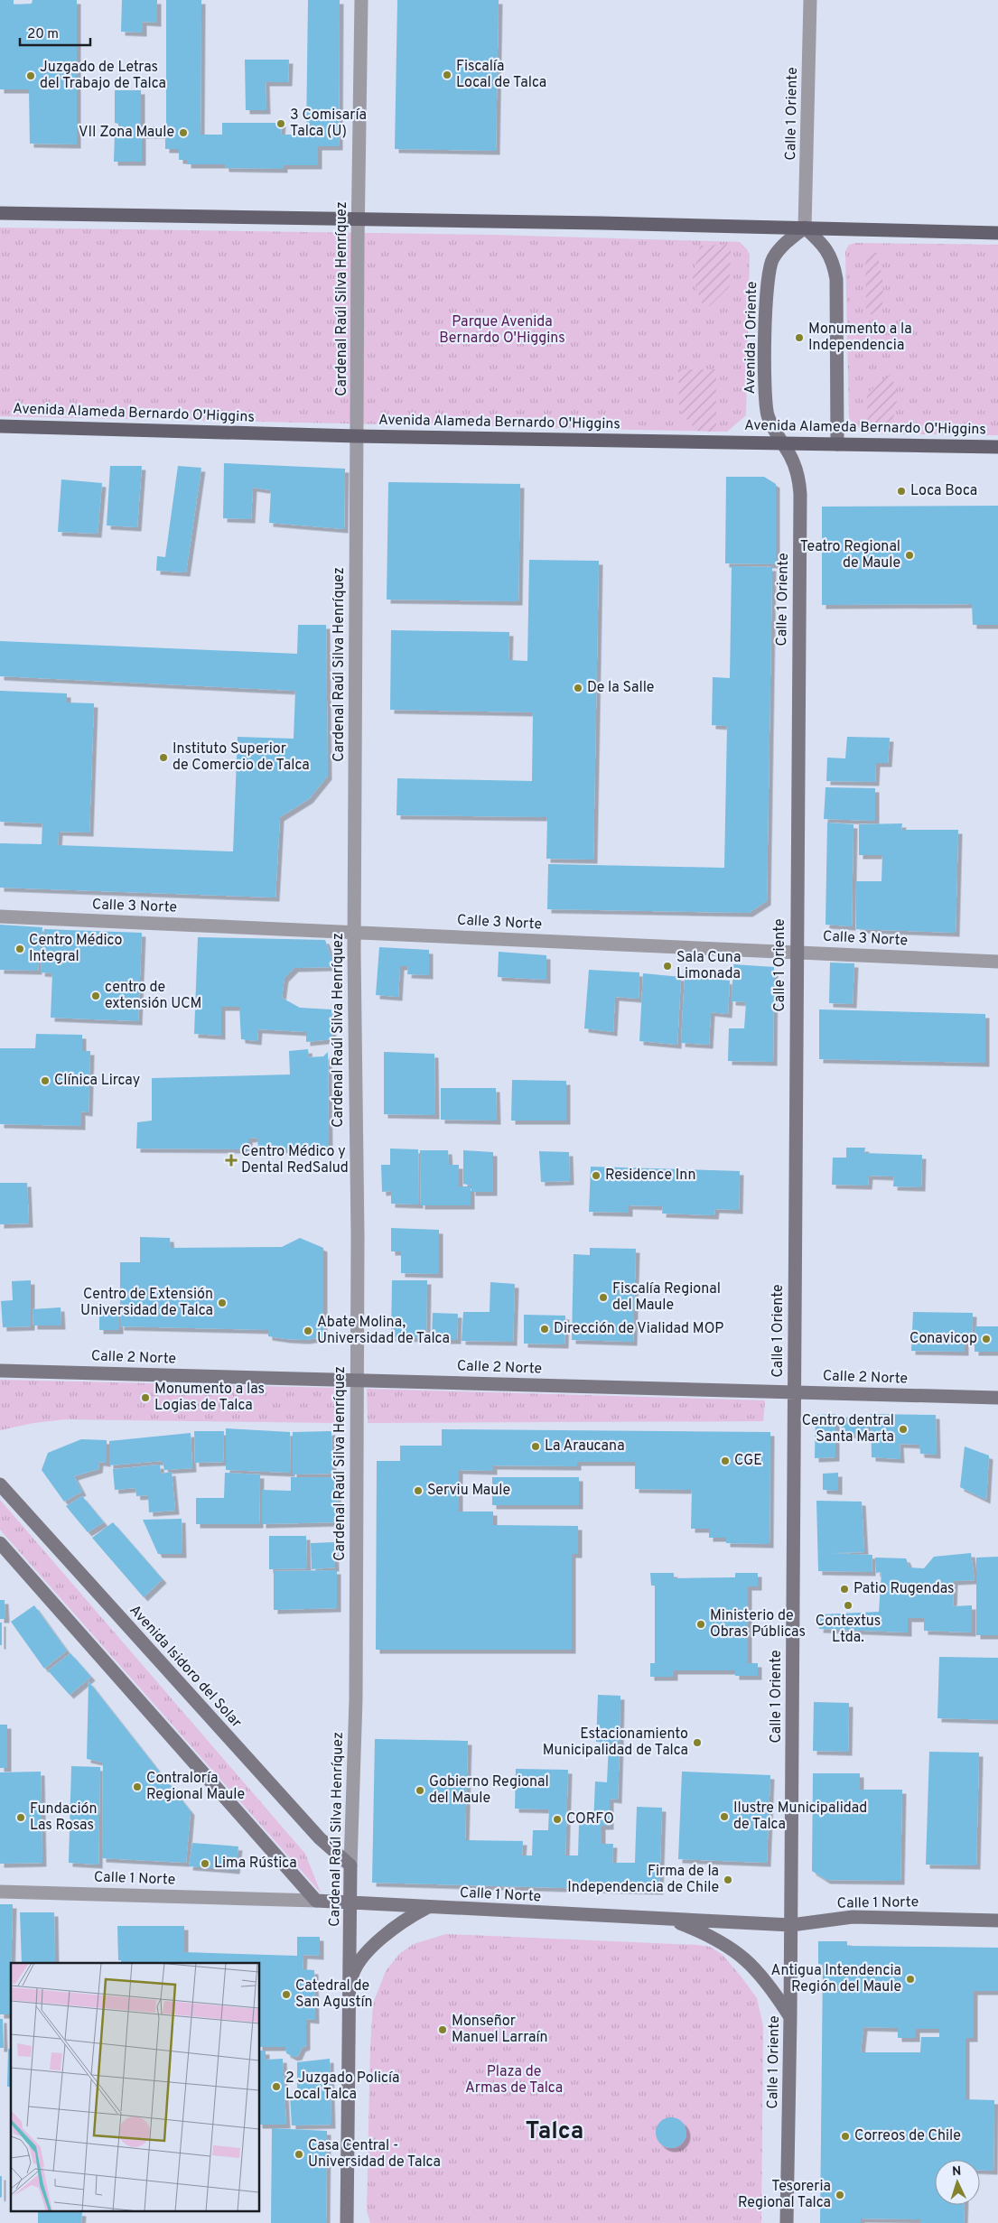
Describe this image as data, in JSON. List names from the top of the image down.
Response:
{
  "streets": {
    "main road": [
      "Calle 1 Oriente",
      "Cardenal Raúl Silva Henríquez",
      "Avenida 1 Oriente",
      "Avenida Alameda Bernardo O'Higgins",
      "Calle 2 Norte",
      "Avenida Isidoro del Solar",
      "Calle 1 Norte"
    ],
    "street": ["Calle 3 Norte"]
  },
  "crossings": [
    ["Calle 1 Oriente", "Avenida 1 Oriente"],
    ["Calle 1 Oriente", "Avenida Alameda Bernardo O'Higgins"],
    ["Calle 1 Oriente", "Calle 3 Norte"],
    ["Calle 1 Oriente", "Calle 2 Norte"],
    ["Calle 1 Oriente", "Calle 1 Norte"],
    ["Cardenal Raúl Silva Henríquez", "Avenida Alameda Bernardo O'Higgins"],
    ["Cardenal Raúl Silva Henríquez", "Calle 3 Norte"],
    ["Cardenal Raúl Silva Henríquez", "Calle 2 Norte"],
    ["Cardenal Raúl Silva Henríquez", "Avenida Isidoro del Solar"],
    ["Cardenal Raúl Silva Henríquez", "Calle 1 Norte"],
    ["Avenida 1 Oriente", "Avenida Alameda Bernardo O'Higgins"]
  ],
  "districts": ["Talca"],
  "parks": ["Parque Avenida Bernardo O'Higgins", "Plaza de Armas de Talca"],
  "places": {
    "other": [
      "Fiscalía Local de Talca",
      "Juzgado de Letras del Trabajo de Talca",
      "3 Comisaría Talca (U)",
      "VII Zona Maule",
      "Monumento a la Independencia",
      "Loca Boca",
      "Teatro Regional de Maule",
      "De la Salle",
      "Instituto Superior de Comercio de Talca",
      "Centro Médico Integral",
      "Sala Cuna Limonada",
      "centro de extensión UCM",
      "Clínica Lircay",
      "Residence Inn",
      "Fiscalía Regional del Maule",
      "Centro de Extensión Universidad de Talca",
      "Dirección de Vialidad MOP",
      "Abate Molina, Universidad de Talca",
      "Conavicop",
      "Monumento a las Logias de Talca",
      "Centro dentral Santa Marta",
      "La Araucana",
      "CGE",
      "Serviu Maule",
      "Patio Rugendas",
      "Contextus Ltda.",
      "Ministerio de Obras Públicas",
      "Estacionamiento Municipalidad de Talca",
      "Contraloría Regional Maule",
      "Gobierno Regional del Maule",
      "Ilustre Municipalidad de Talca",
      "Fundación Las Rosas",
      "CORFO",
      "Lima Rústica",
      "Firma de la Independencia de Chile",
      "Antigua Intendencia Región del Maule",
      "Catedral de San Agustín",
      "Monseñor Manuel Larraín",
      "2 Juzgado Policía Local Talca",
      "Correos de Chile",
      "Casa Central - Universidad de Talca",
      "Tesoreria Regional Talca"
    ],
    "health": ["Centro Médico y Dental RedSalud"]
  },
  "scale_bar": "20 m",
  "north": "top"
}
